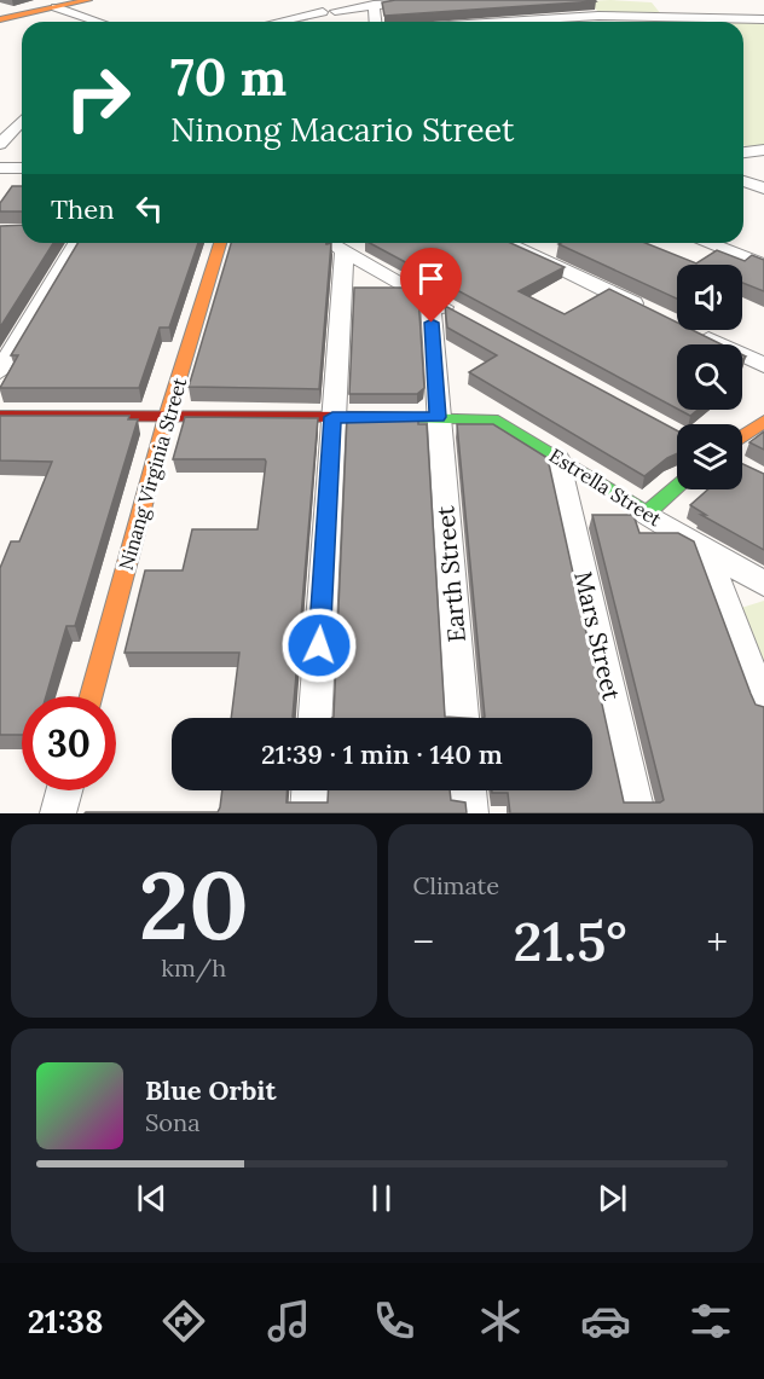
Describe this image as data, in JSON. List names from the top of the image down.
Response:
{
  "streets": {
    "street": [
      "Ninang Virginia Street",
      "Estrella Street",
      "Earth Street",
      "Mars Street"
    ]
  },
  "crossings": [
    ["Ninang Virginia Street", "Estrella Street"],
    ["Estrella Street", "Earth Street"],
    ["Estrella Street", "Mars Street"]
  ],
  "page": {
    "turn": ["70 m", "Ninong Macario Street"],
    "then": "Then",
    "limit": "30",
    "trip": "21:39 · 1 min · 140 m",
    "tile": [
      ["20", "km/h"],
      "Climate"
    ],
    "heat": ["−", "21.5°", "+"],
    "song": ["Blue Orbit", "Sona"],
    "tabs": "21:38"
  }
}
